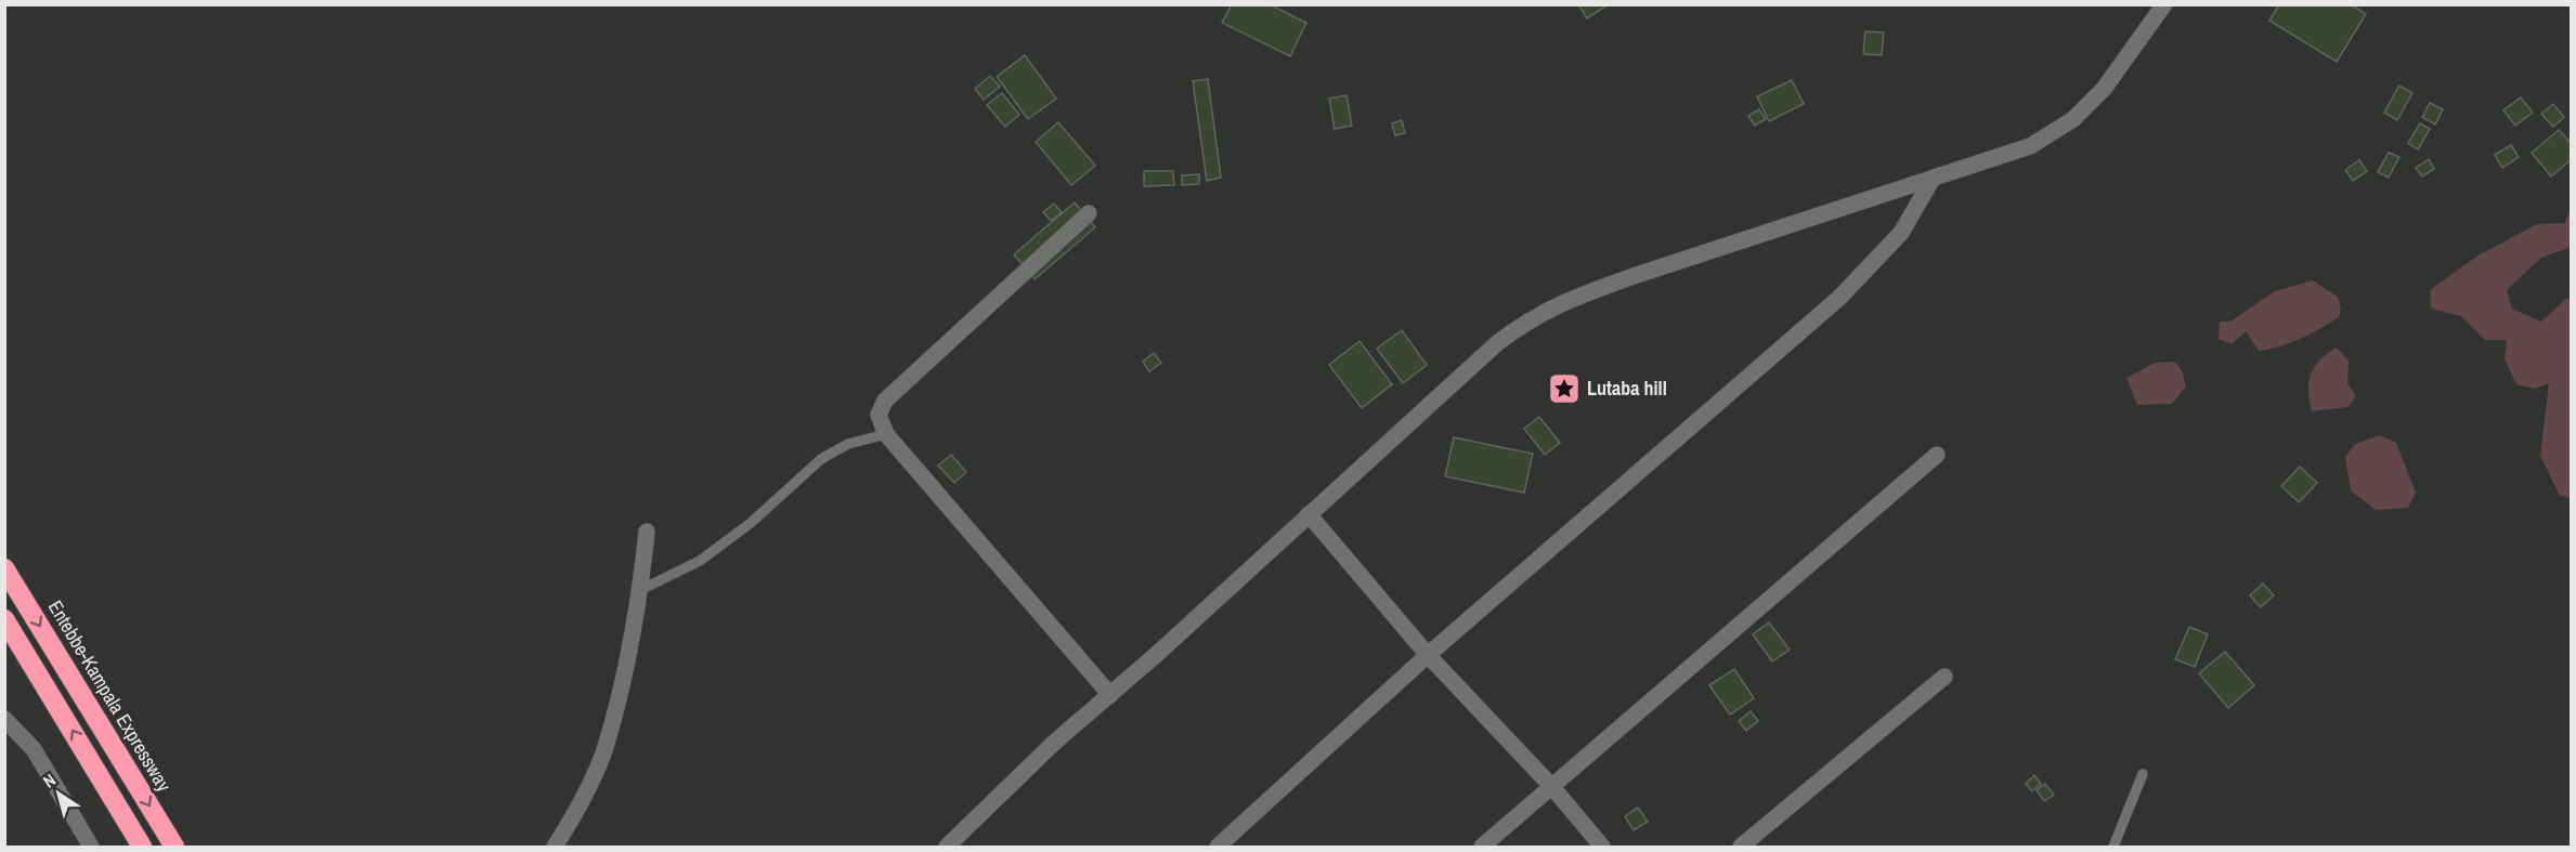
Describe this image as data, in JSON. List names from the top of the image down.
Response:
{
  "streets": {
    "highway": ["Entebbe-Kampala Expressway"]
  },
  "places": {
    "place": ["Lutaba hill"]
  },
  "north": "top left"
}
